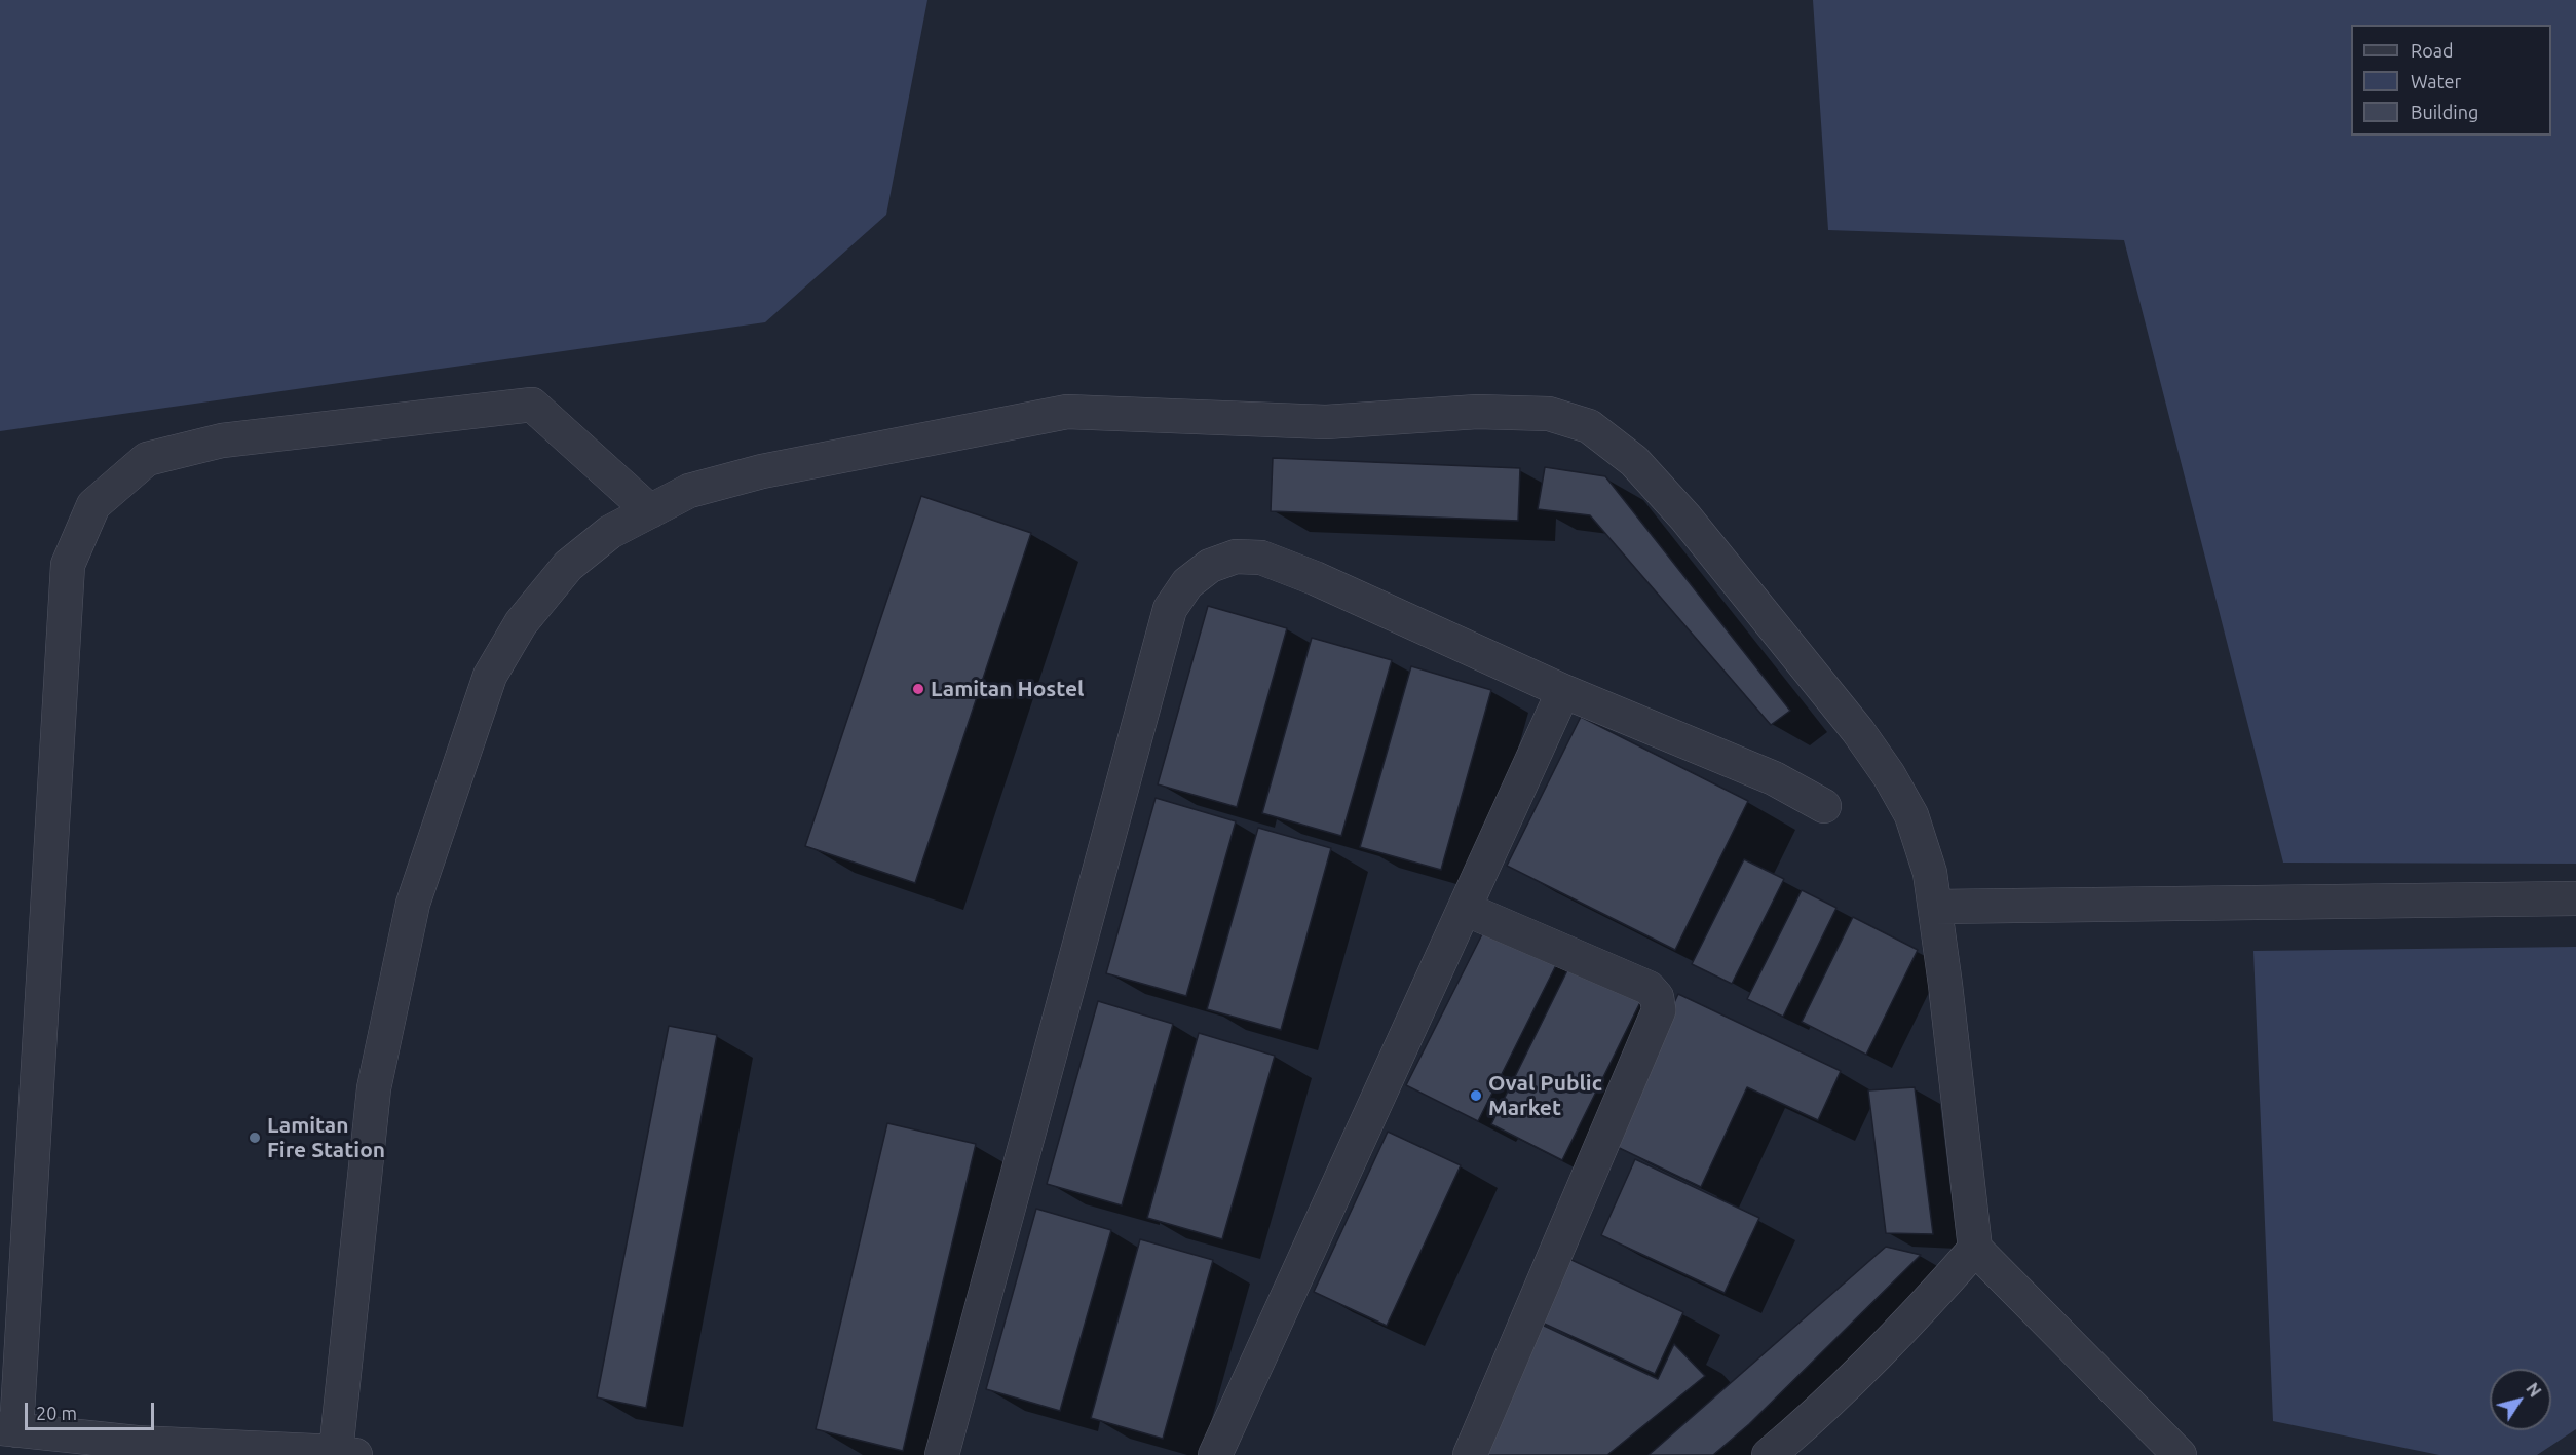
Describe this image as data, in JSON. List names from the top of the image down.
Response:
{
  "places": ["Lamitan Hostel", "Oval Public Market", "Lamitan Fire Station"],
  "legend": ["Road", "Water", "Building"],
  "scale_bar": "20 m",
  "north": "top right"
}
